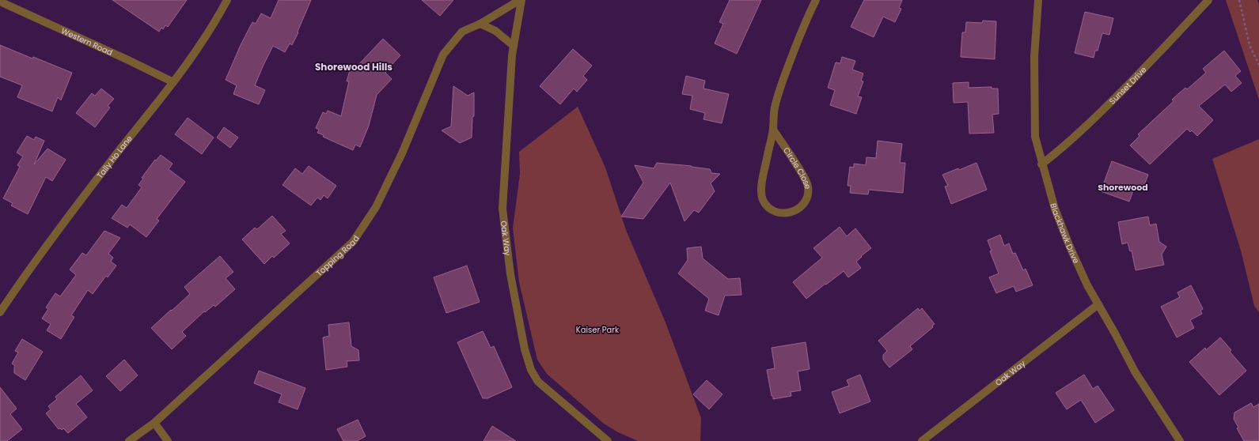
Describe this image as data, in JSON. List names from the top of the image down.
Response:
{
  "streets": {
    "street": [
      "Western Road",
      "Sunset Drive",
      "Tally Ho Lane",
      "Circle Close",
      "Blackhawk Drive",
      "Oak Way",
      "Topping Road"
    ]
  },
  "crossings": [
    ["Western Road", "Tally Ho Lane"],
    ["Sunset Drive", "Blackhawk Drive"],
    ["Blackhawk Drive", "Oak Way"],
    ["Oak Way", "Topping Road"]
  ],
  "districts": ["Shorewood Hills", "Shorewood"],
  "parks": ["Kaiser Park"]
}
